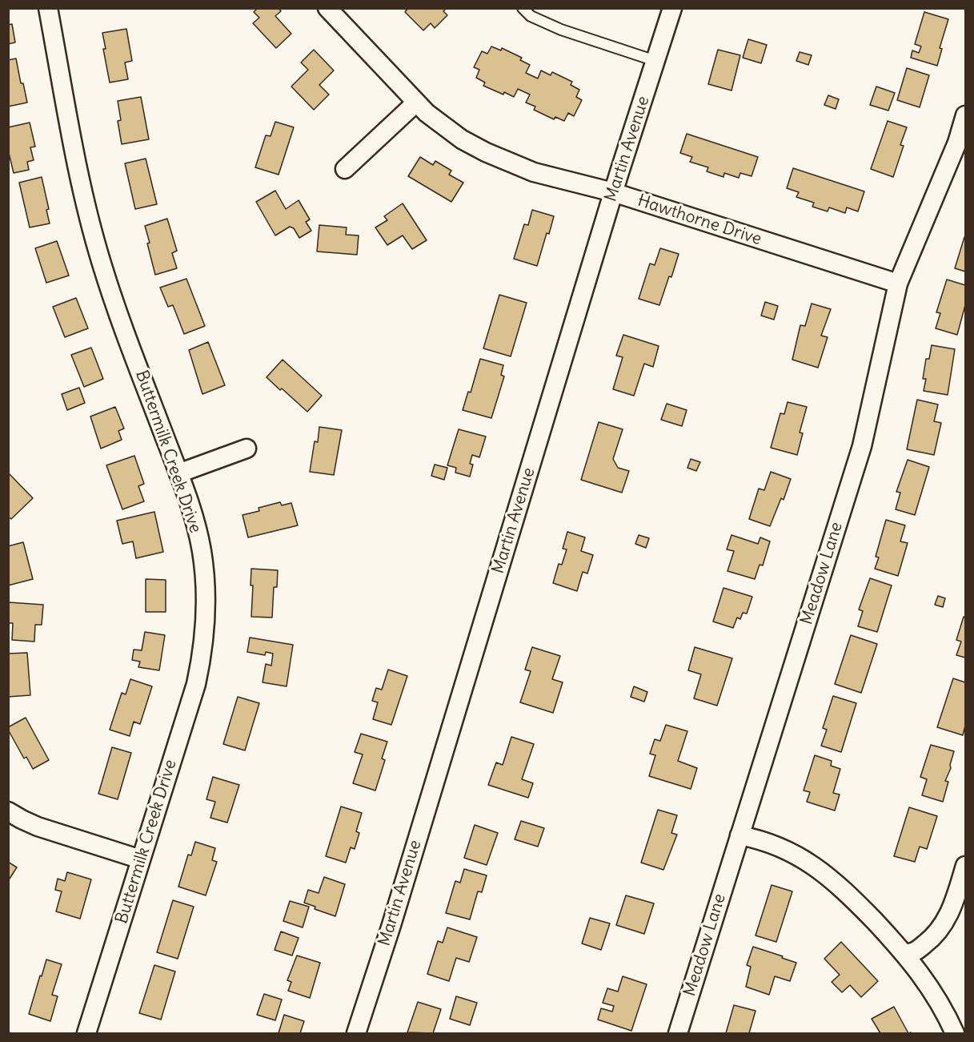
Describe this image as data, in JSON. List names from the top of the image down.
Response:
{
  "streets": {
    "street": [
      "Martin Avenue",
      "Hawthorne Drive",
      "Buttermilk Creek Drive",
      "Meadow Lane"
    ]
  },
  "crossings": [
    ["Martin Avenue", "Hawthorne Drive"],
    ["Hawthorne Drive", "Meadow Lane"]
  ]
}
